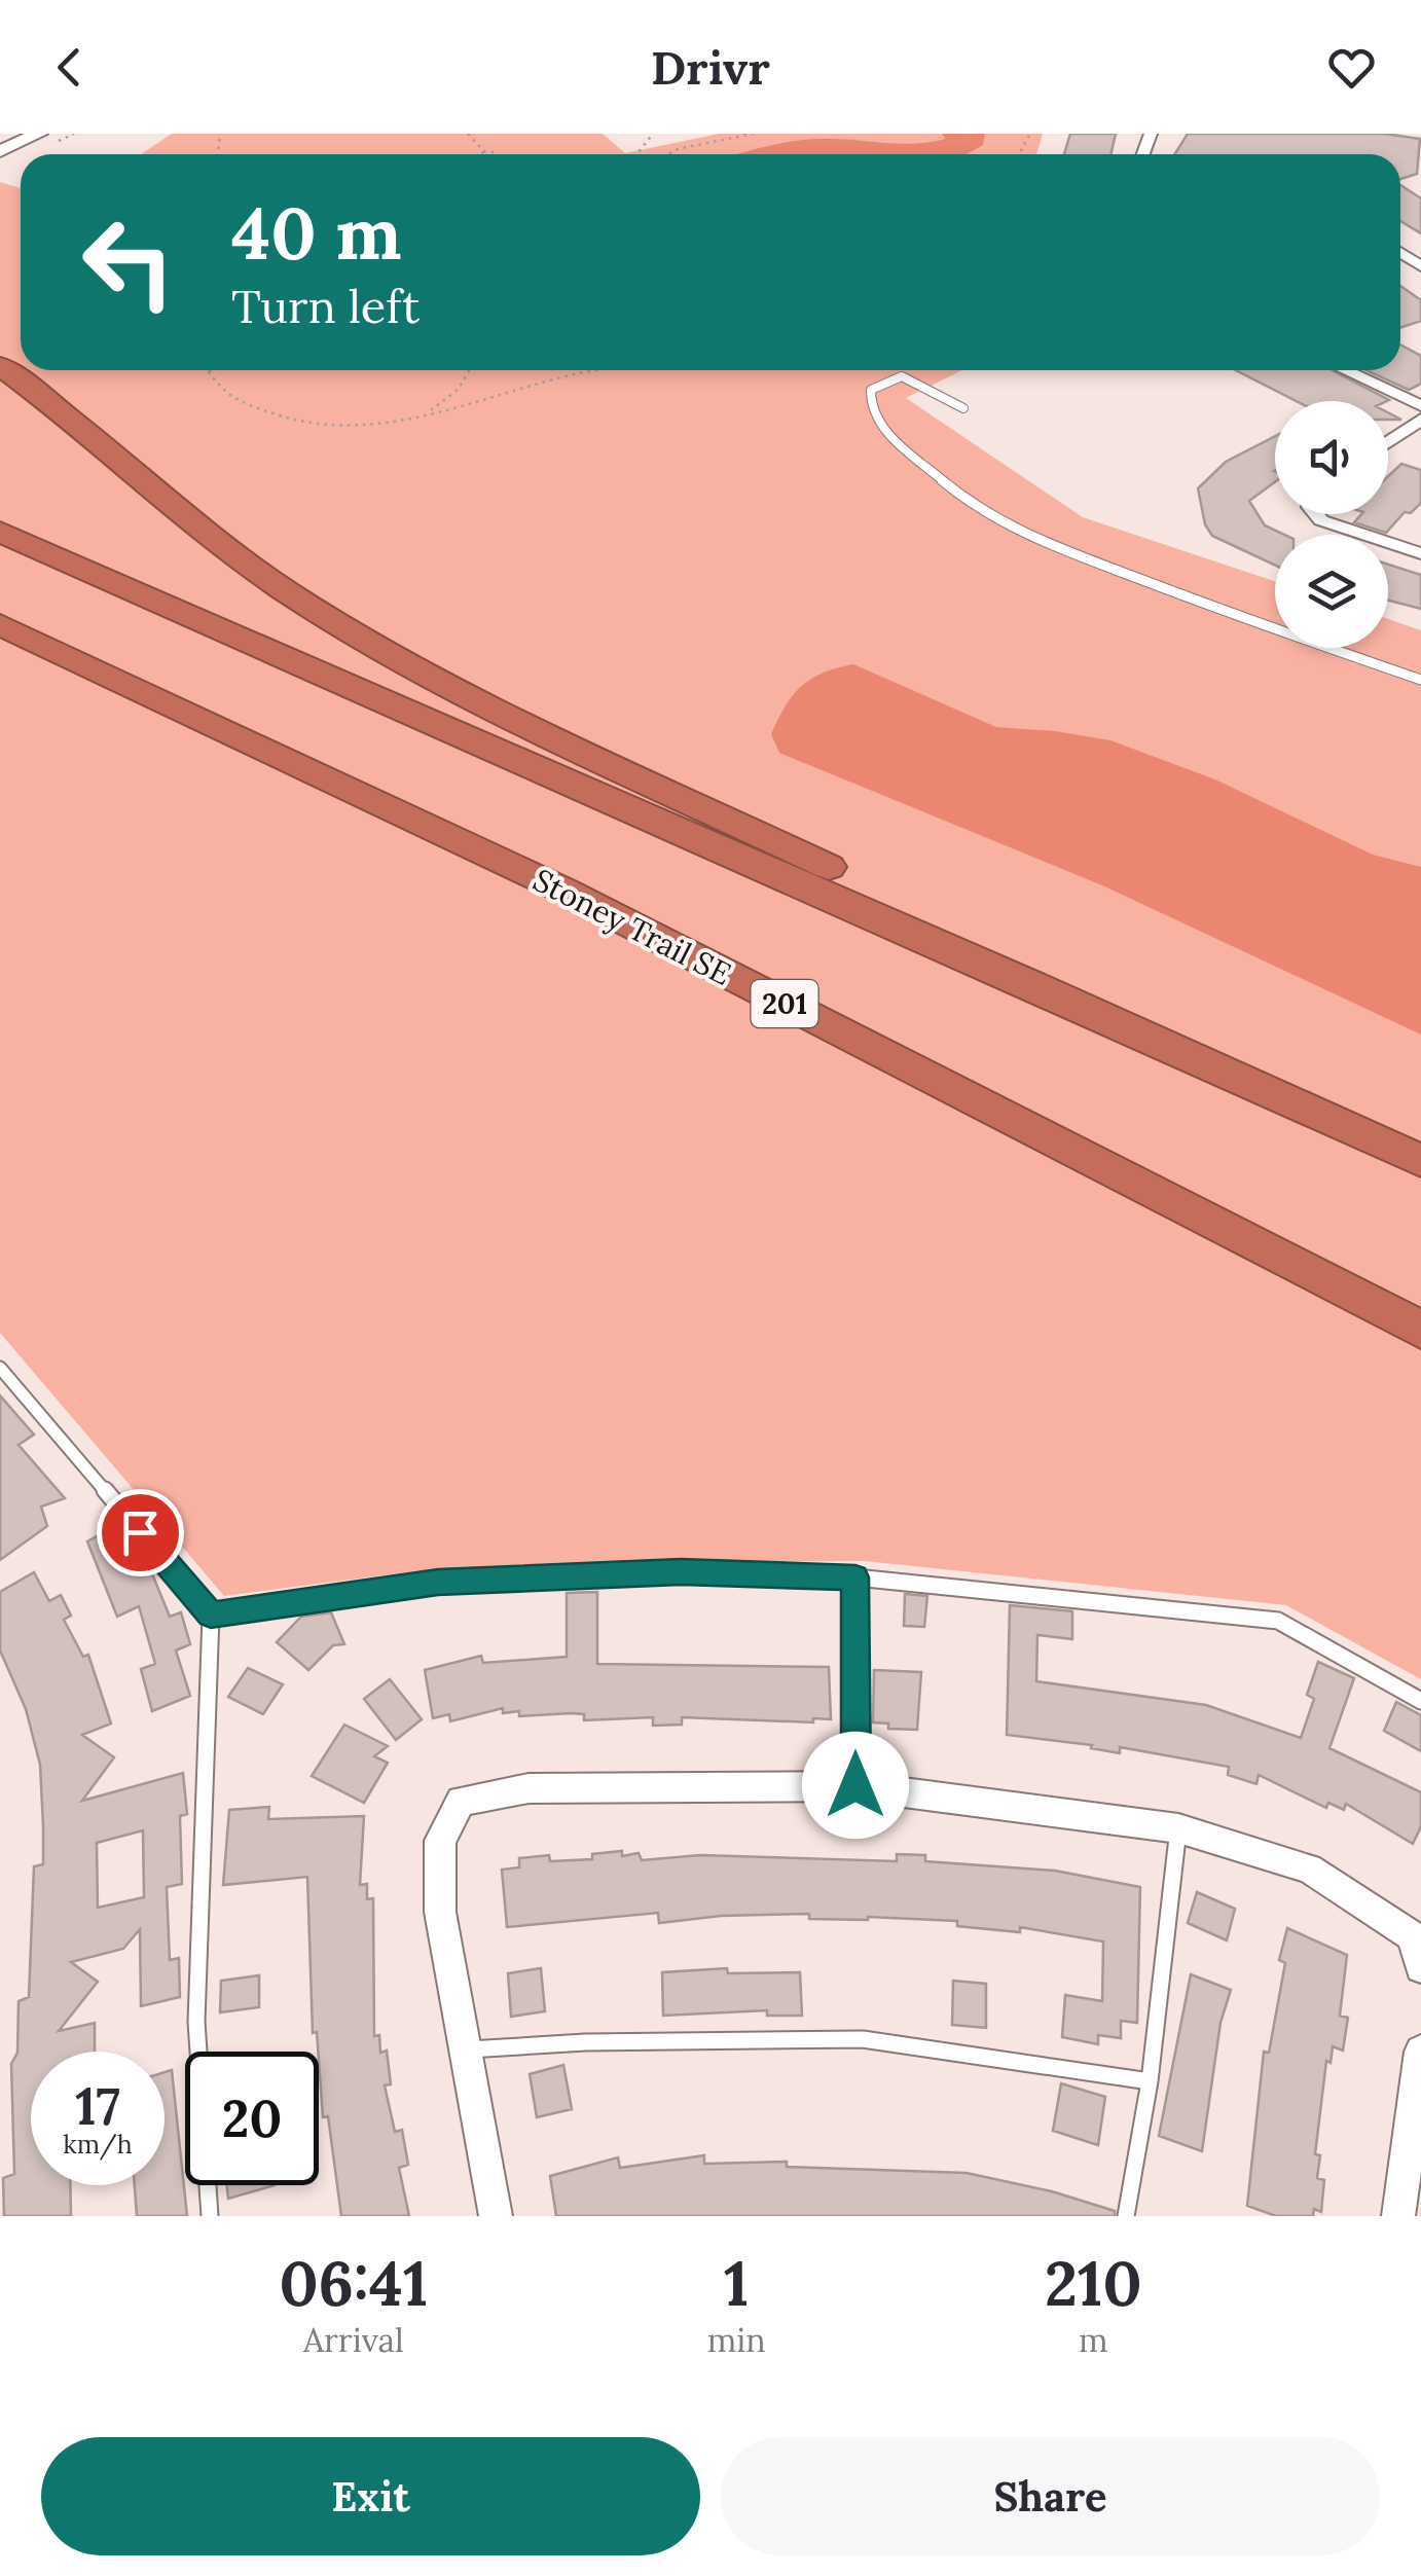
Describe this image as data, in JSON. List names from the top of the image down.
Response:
{
  "streets": {
    "highway": ["Stoney Trail SE", "201"]
  },
  "page": {
    "header": "Drivr",
    "turn": ["40 m", "Turn left"],
    "speed": "17 km/h",
    "limit": "20",
    "eta": [
      "06:41",
      "Arrival",
      "1",
      "min",
      "210",
      "m"
    ],
    "buttons": ["Exit", "Share"]
  }
}
